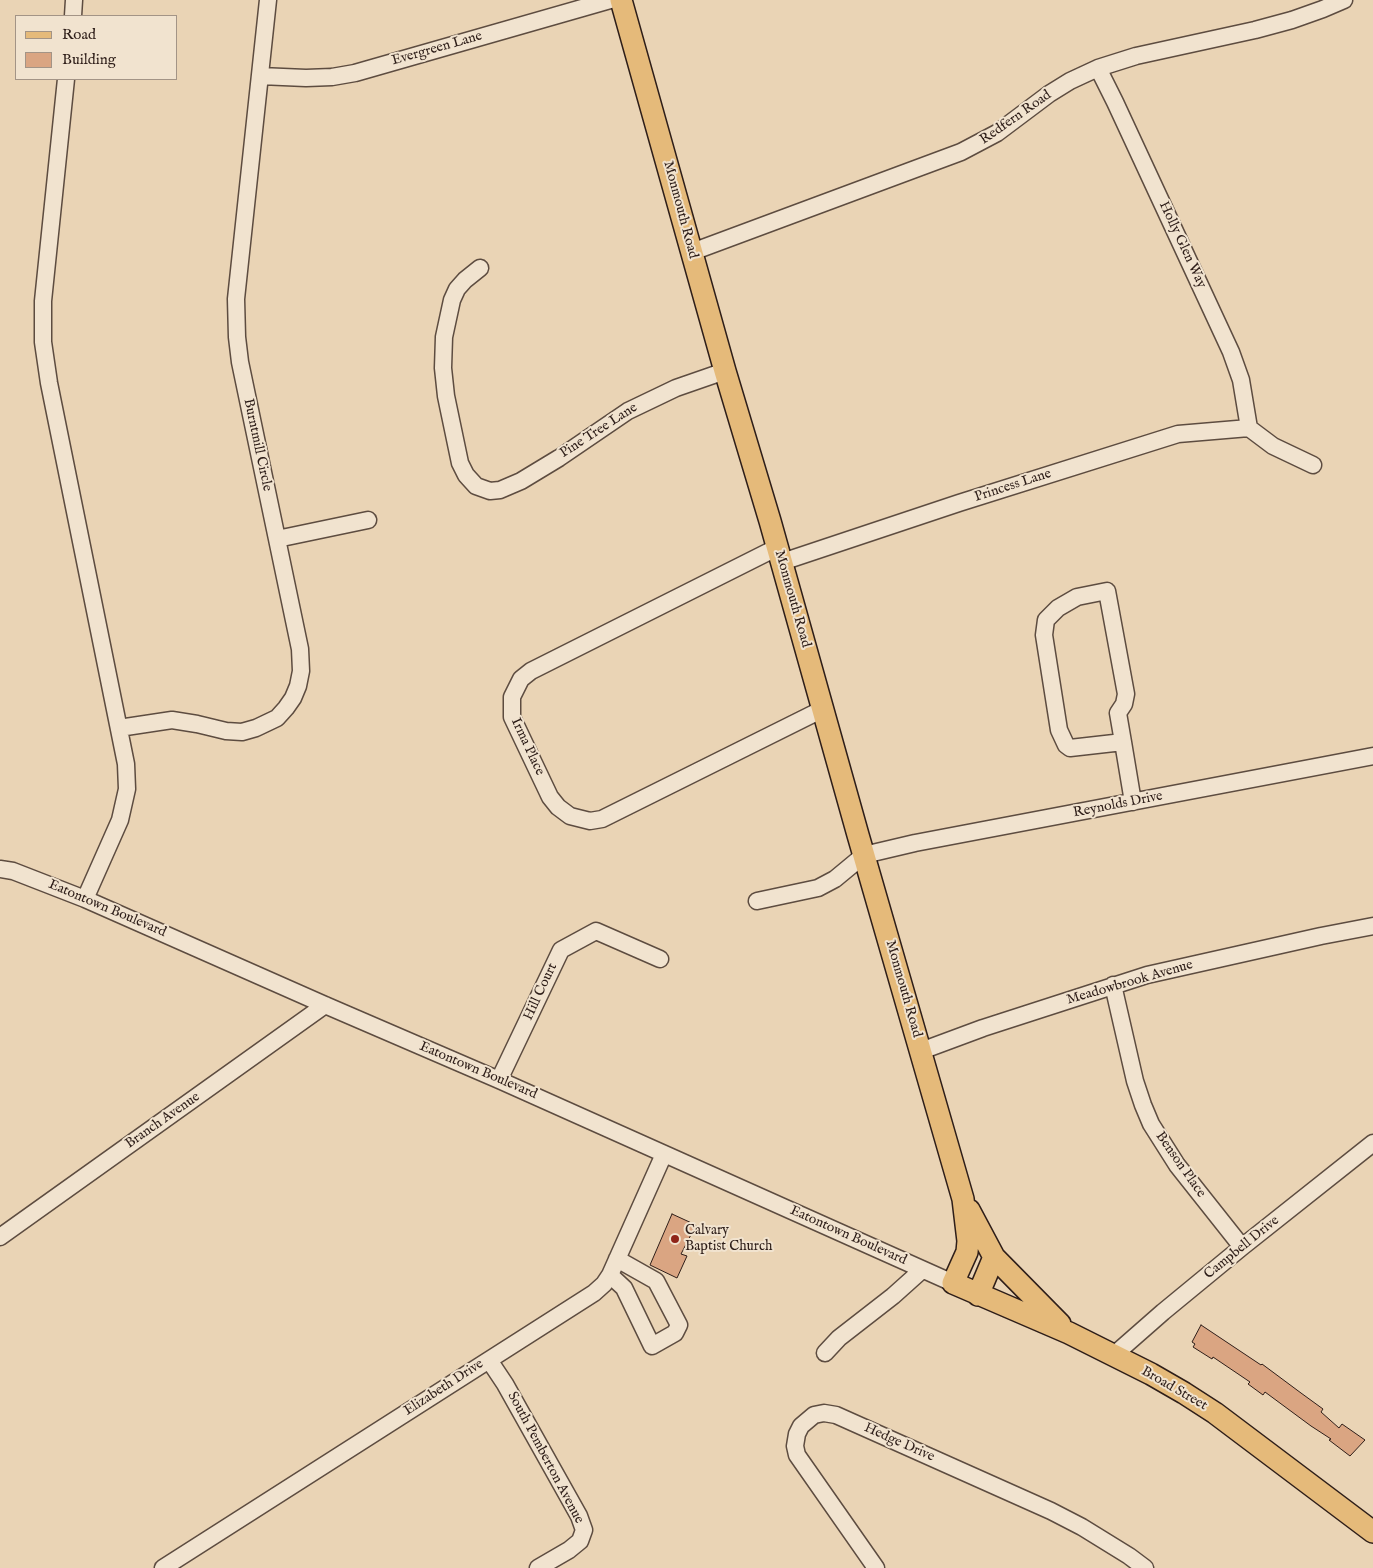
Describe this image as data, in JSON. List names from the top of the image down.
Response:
{
  "streets": {
    "main road": ["Monmouth Road", "Broad Street"],
    "street": [
      "Evergreen Lane",
      "Redfern Road",
      "Holly Glen Way",
      "Pine Tree Lane",
      "Burntmill Circle",
      "Princess Lane",
      "Irma Place",
      "Reynolds Drive",
      "Eatontown Boulevard",
      "Meadowbrook Avenue",
      "Hill Court",
      "Branch Avenue",
      "Benson Place",
      "Campbell Drive",
      "Elizabeth Drive",
      "Hedge Drive",
      "South Pemberton Avenue"
    ]
  },
  "crossings": [
    ["Evergreen Lane", "Burntmill Circle"],
    ["Redfern Road", "Monmouth Road"],
    ["Redfern Road", "Holly Glen Way"],
    ["Monmouth Road", "Pine Tree Lane"],
    ["Monmouth Road", "Princess Lane"],
    ["Monmouth Road", "Irma Place"],
    ["Monmouth Road", "Reynolds Drive"],
    ["Monmouth Road", "Eatontown Boulevard"],
    ["Monmouth Road", "Meadowbrook Avenue"],
    ["Monmouth Road", "Broad Street"],
    ["Holly Glen Way", "Princess Lane"],
    ["Princess Lane", "Irma Place"],
    ["Eatontown Boulevard", "Hill Court"],
    ["Eatontown Boulevard", "Branch Avenue"],
    ["Eatontown Boulevard", "Elizabeth Drive"],
    ["Eatontown Boulevard", "Broad Street"],
    ["Meadowbrook Avenue", "Benson Place"],
    ["Benson Place", "Campbell Drive"],
    ["Campbell Drive", "Broad Street"],
    ["Elizabeth Drive", "South Pemberton Avenue"]
  ],
  "places": ["Calvary Baptist Church"],
  "legend": ["Road", "Building"]
}
